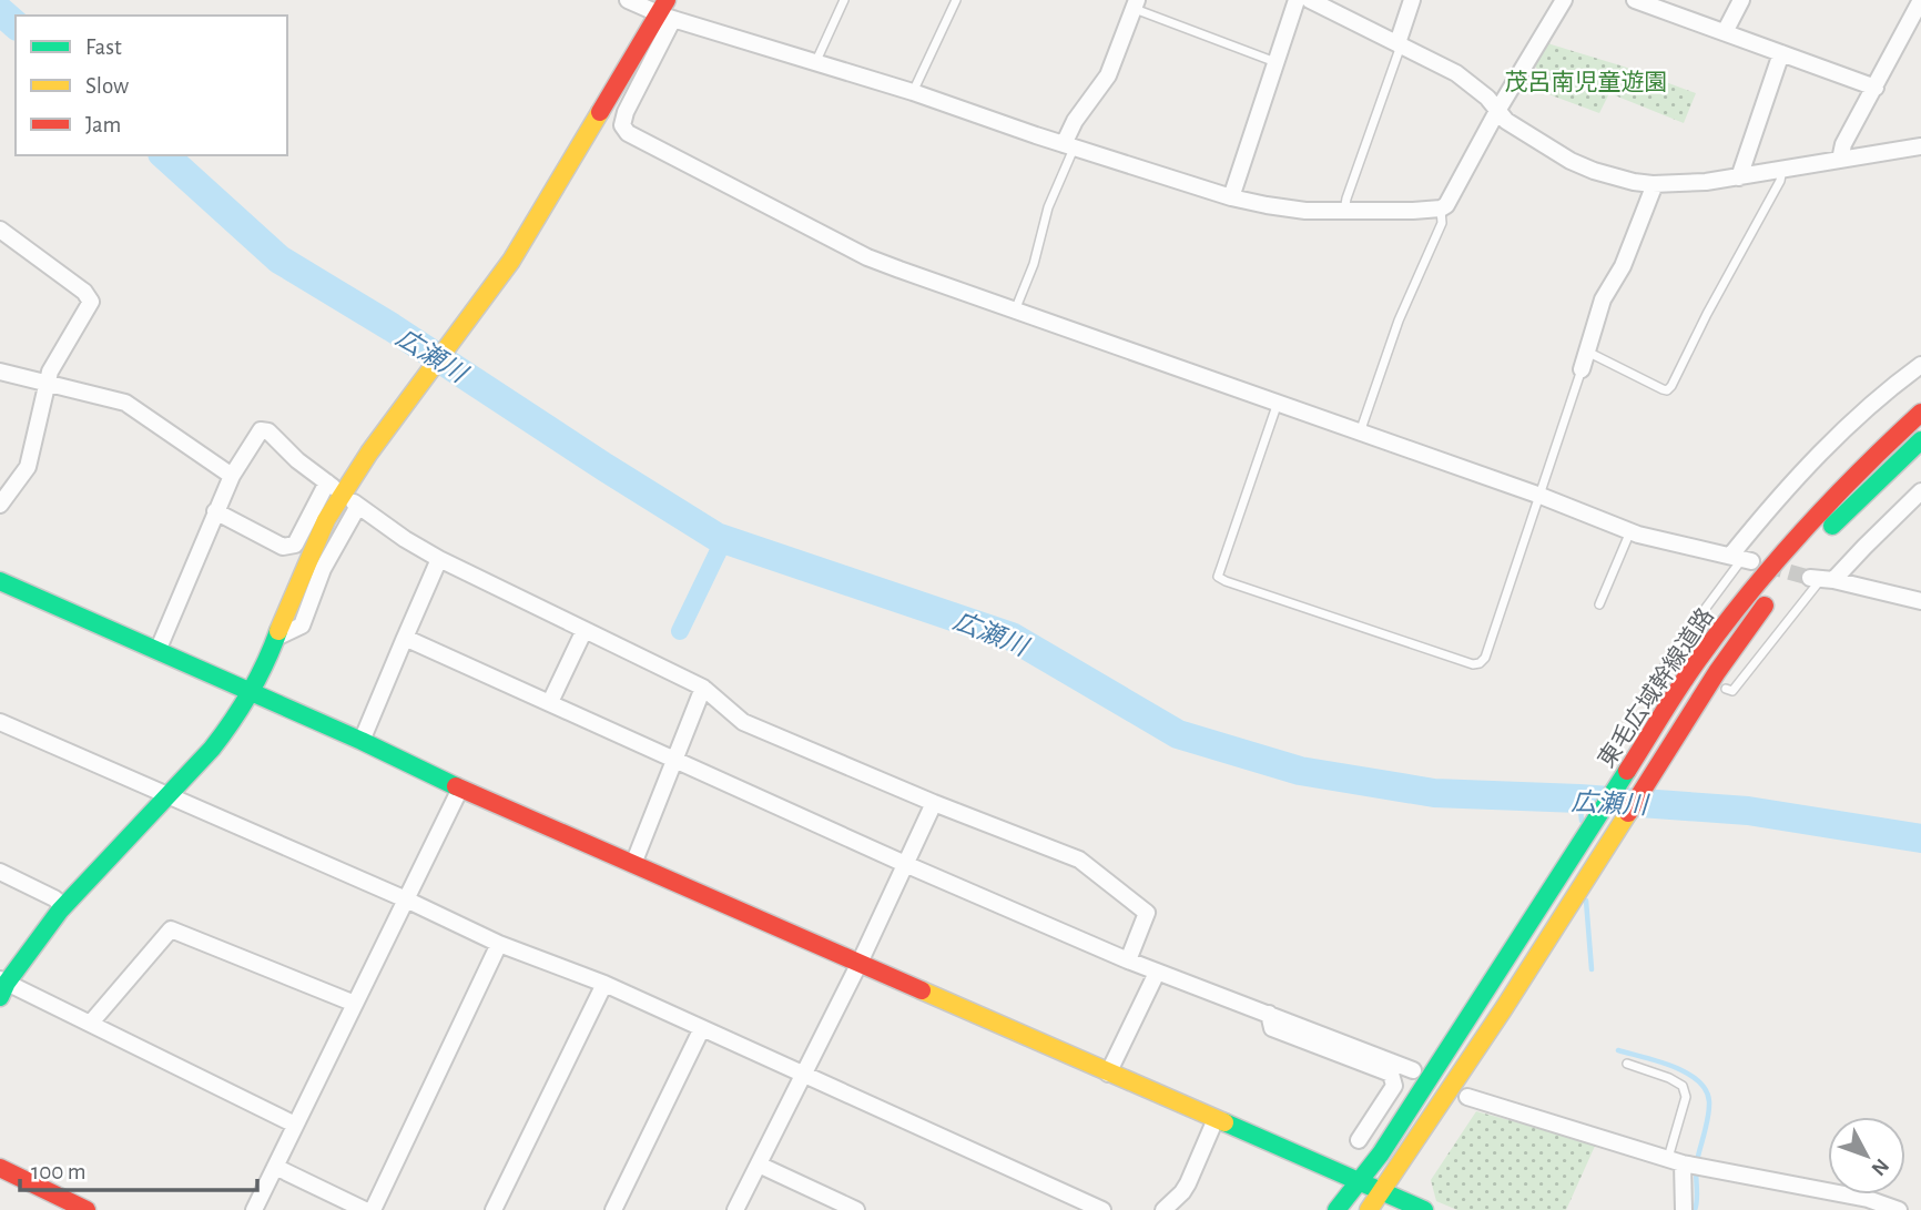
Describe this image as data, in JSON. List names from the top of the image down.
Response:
{
  "streets": {
    "main road": ["東毛広域幹線道路"]
  },
  "water": ["広瀬川"],
  "parks": ["茂呂南児童遊園"],
  "legend": ["Fast", "Slow", "Jam"],
  "scale_bar": "100 m",
  "north": "bottom right"
}
